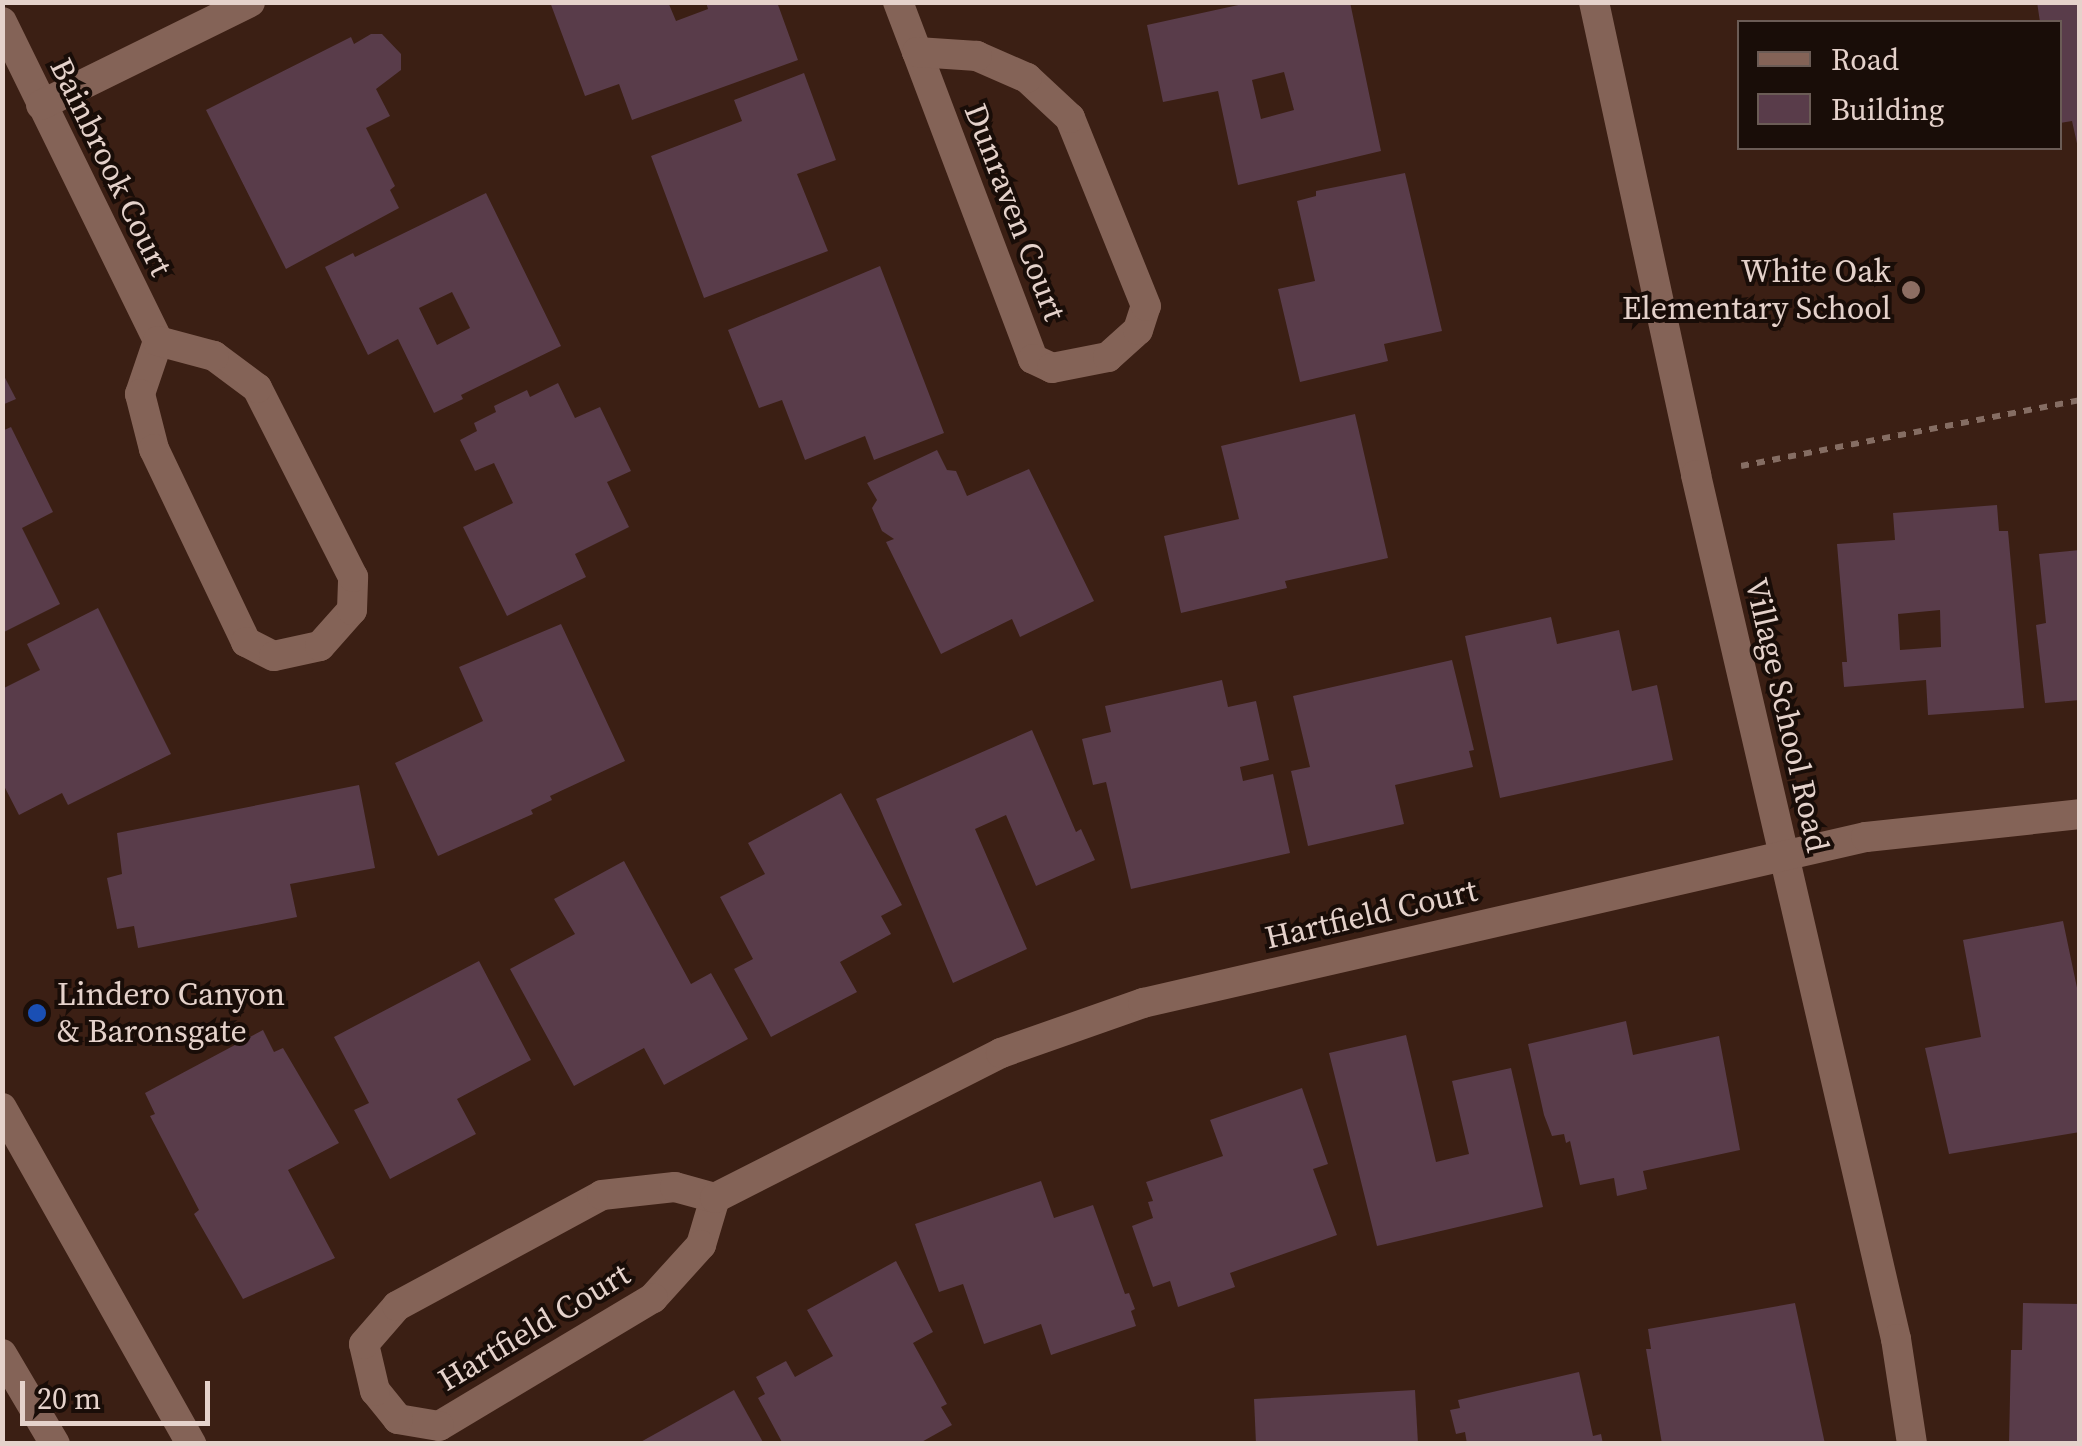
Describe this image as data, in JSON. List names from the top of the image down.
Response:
{
  "streets": {
    "street": [
      "Bainbrook Court",
      "Dunraven Court",
      "Village School Road",
      "Hartfield Court"
    ]
  },
  "crossings": [
    ["Village School Road", "Hartfield Court"]
  ],
  "places": ["White Oak Elementary School", "Lindero Canyon & Baronsgate"],
  "legend": ["Road", "Building"],
  "scale_bar": "20 m"
}
